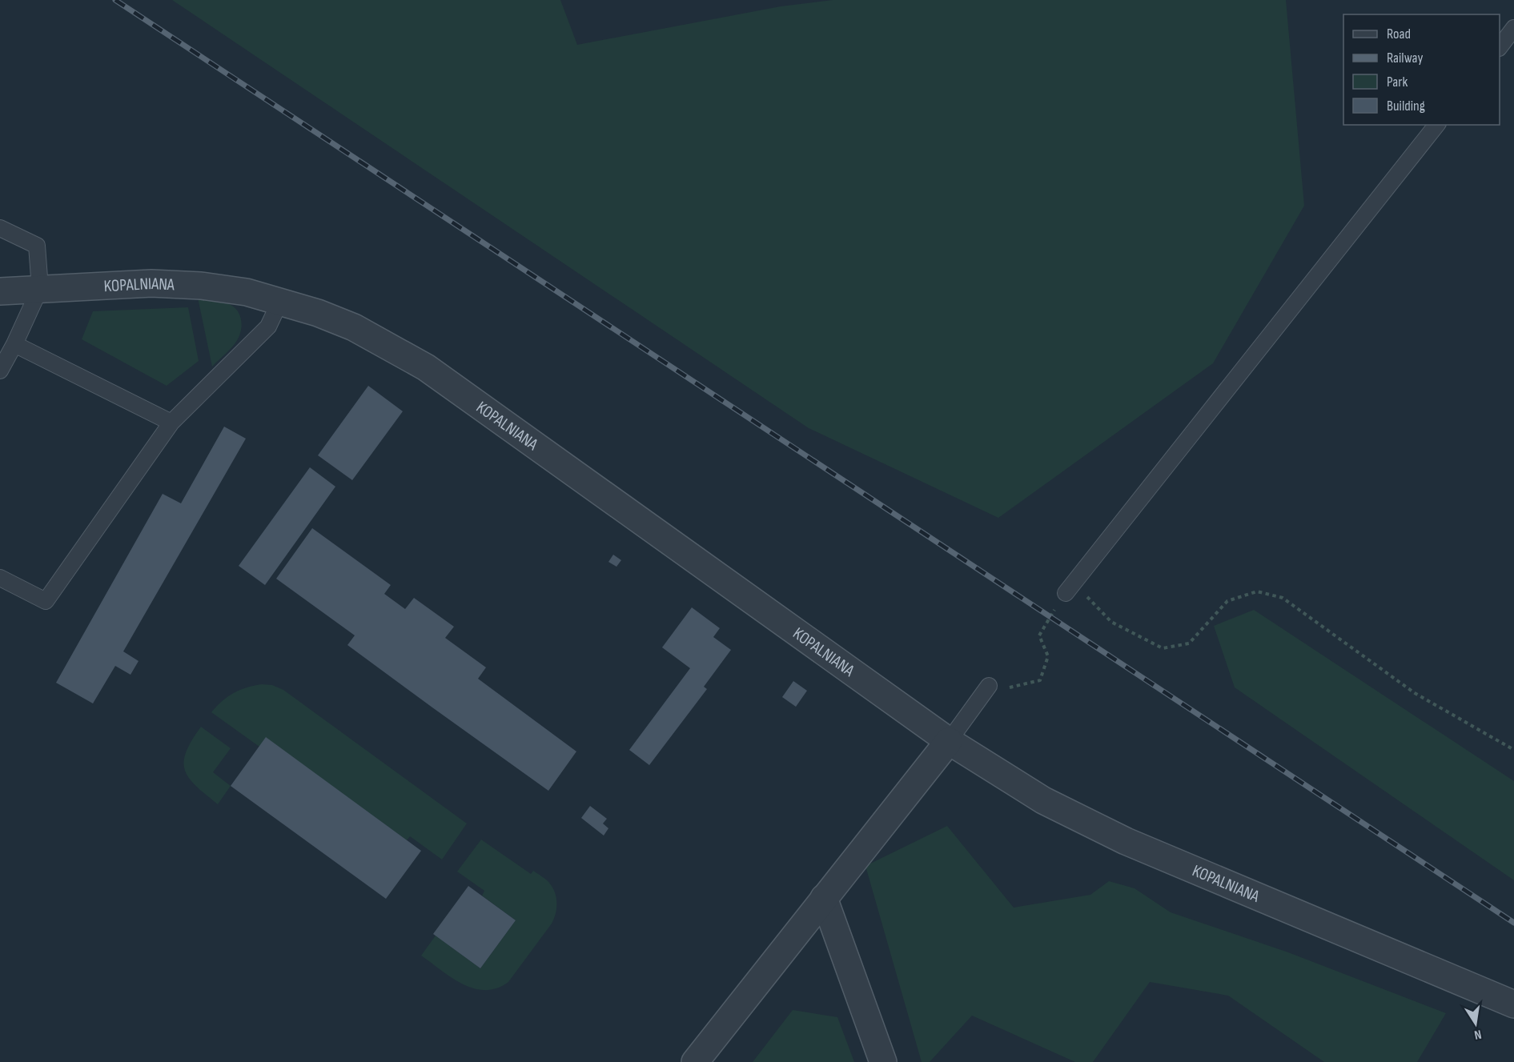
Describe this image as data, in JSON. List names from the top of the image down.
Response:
{
  "streets": {
    "street": ["KOPALNIANA"]
  },
  "legend": [
    "Road",
    "Railway",
    "Park",
    "Building"
  ],
  "north": "bottom"
}
